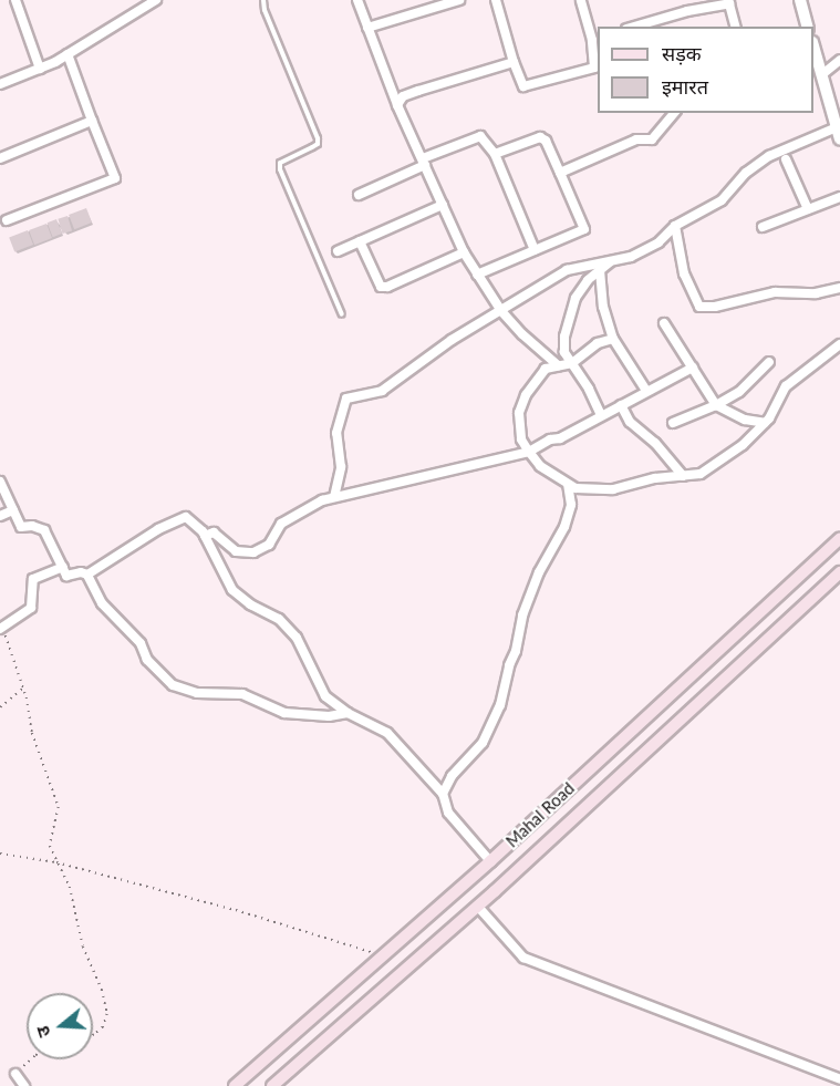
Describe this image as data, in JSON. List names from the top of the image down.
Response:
{
  "streets": {
    "main road": ["Mahal Road"]
  },
  "legend": ["सड़क", "इमारत"],
  "north": "left"
}
